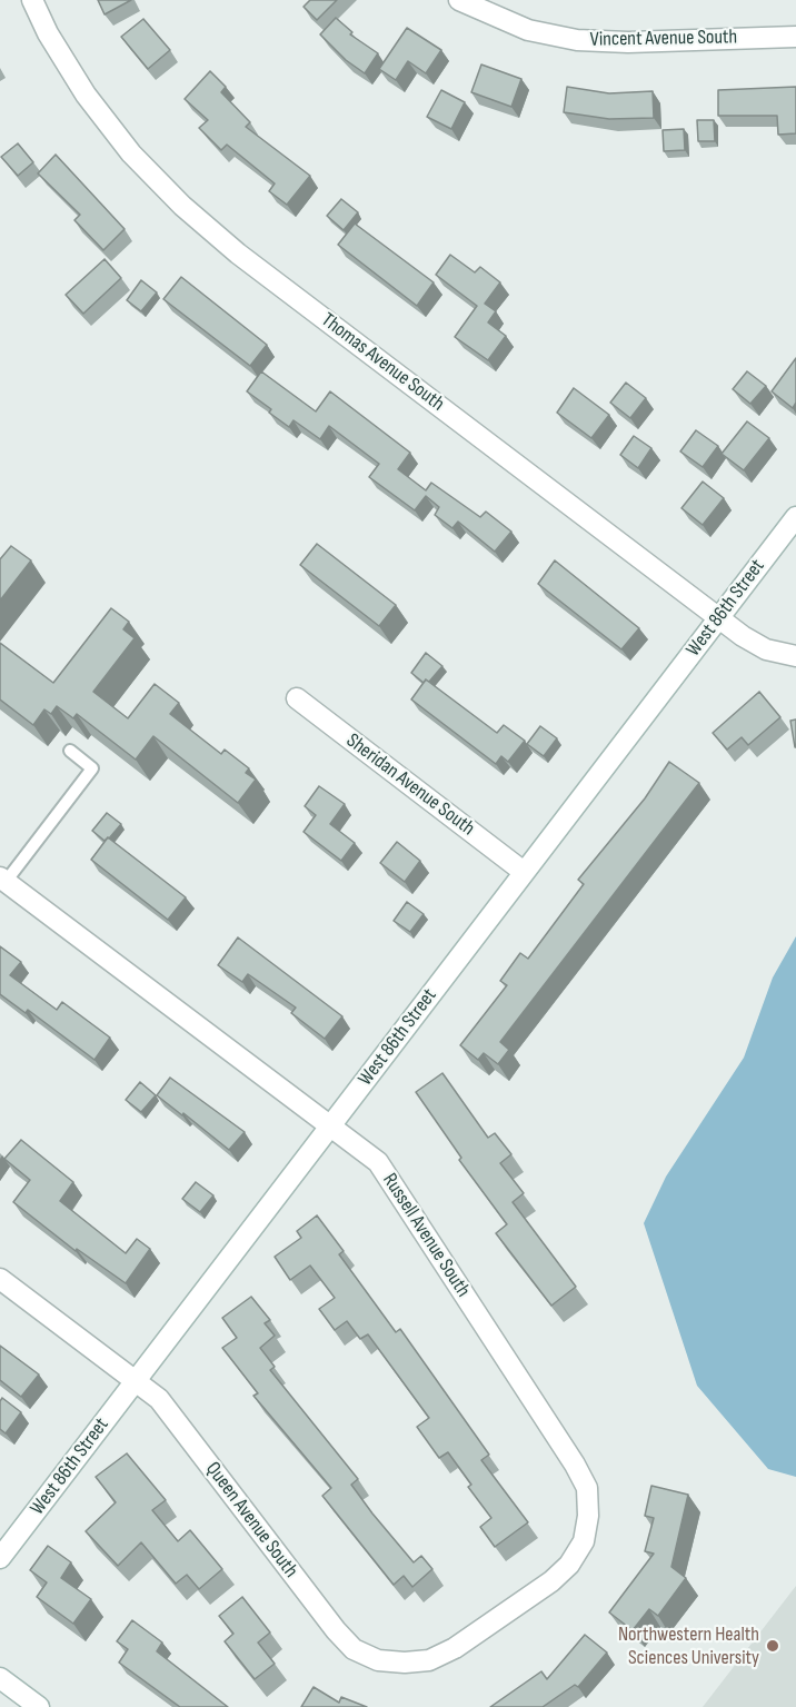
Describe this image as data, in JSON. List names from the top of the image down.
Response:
{
  "streets": {
    "street": [
      "Vincent Avenue South",
      "Thomas Avenue South",
      "West 86th Street",
      "Sheridan Avenue South",
      "Russell Avenue South",
      "Queen Avenue South"
    ]
  },
  "crossings": [
    ["Thomas Avenue South", "West 86th Street"],
    ["West 86th Street", "Sheridan Avenue South"],
    ["West 86th Street", "Russell Avenue South"],
    ["West 86th Street", "Queen Avenue South"],
    ["Russell Avenue South", "Queen Avenue South"]
  ],
  "places": ["Northwestern Health Sciences University"]
}
